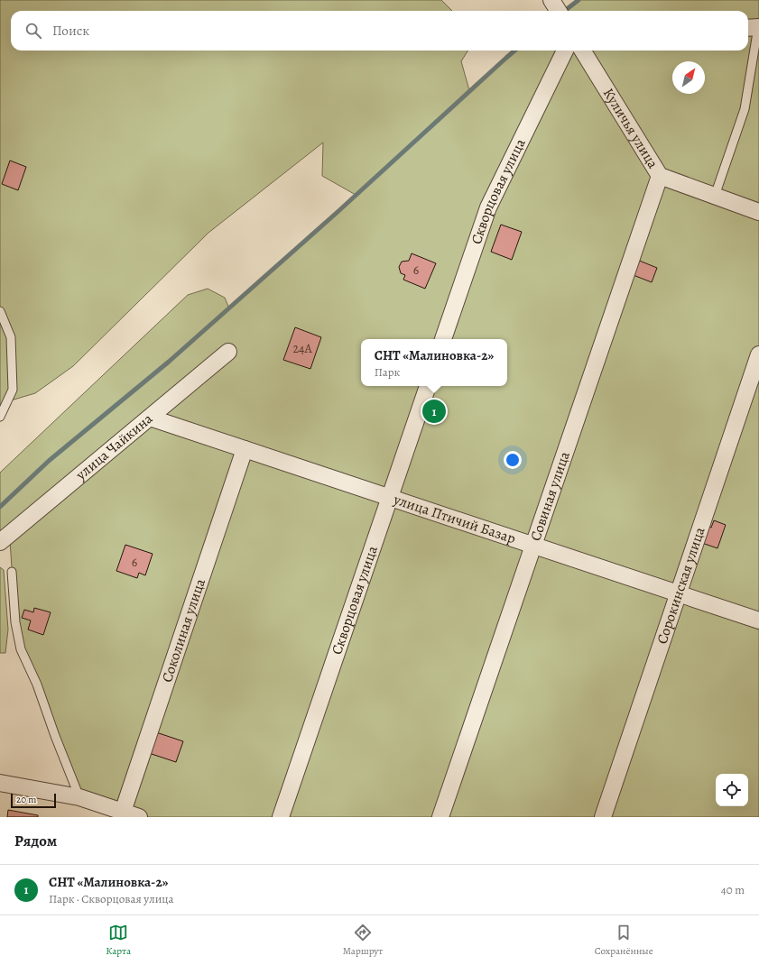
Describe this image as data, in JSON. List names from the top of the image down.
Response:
{
  "streets": {
    "street": [
      "Куличья улица",
      "Скворцовая улица",
      "улица Чайкина",
      "Совиная улица",
      "улица Птичий Базар",
      "Сорокинская улица",
      "Соколиная улица"
    ]
  },
  "crossings": [
    ["Куличья улица", "Совиная улица"],
    ["Скворцовая улица", "улица Птичий Базар"],
    ["улица Чайкина", "улица Птичий Базар"],
    ["Совиная улица", "улица Птичий Базар"],
    ["улица Птичий Базар", "Сорокинская улица"],
    ["улица Птичий Базар", "Соколиная улица"]
  ],
  "house_numbers": ["6", "24А", "6"],
  "scale_bar": "20 m",
  "north": "top right",
  "page": {
    "search": "Поиск",
    "popup": ["СНТ «Малиновка-2»", "Парк"],
    "pins": "1",
    "scale": "20 m",
    "heading": "Рядом",
    "list": [
      {
        "mark": "1",
        "name": "СНТ «Малиновка-2»",
        "note": "Парк · Скворцовая улица",
        "value": "40 m"
      }
    ],
    "nav": ["Карта", "Маршрут", "Сохранённые"]
  }
}
